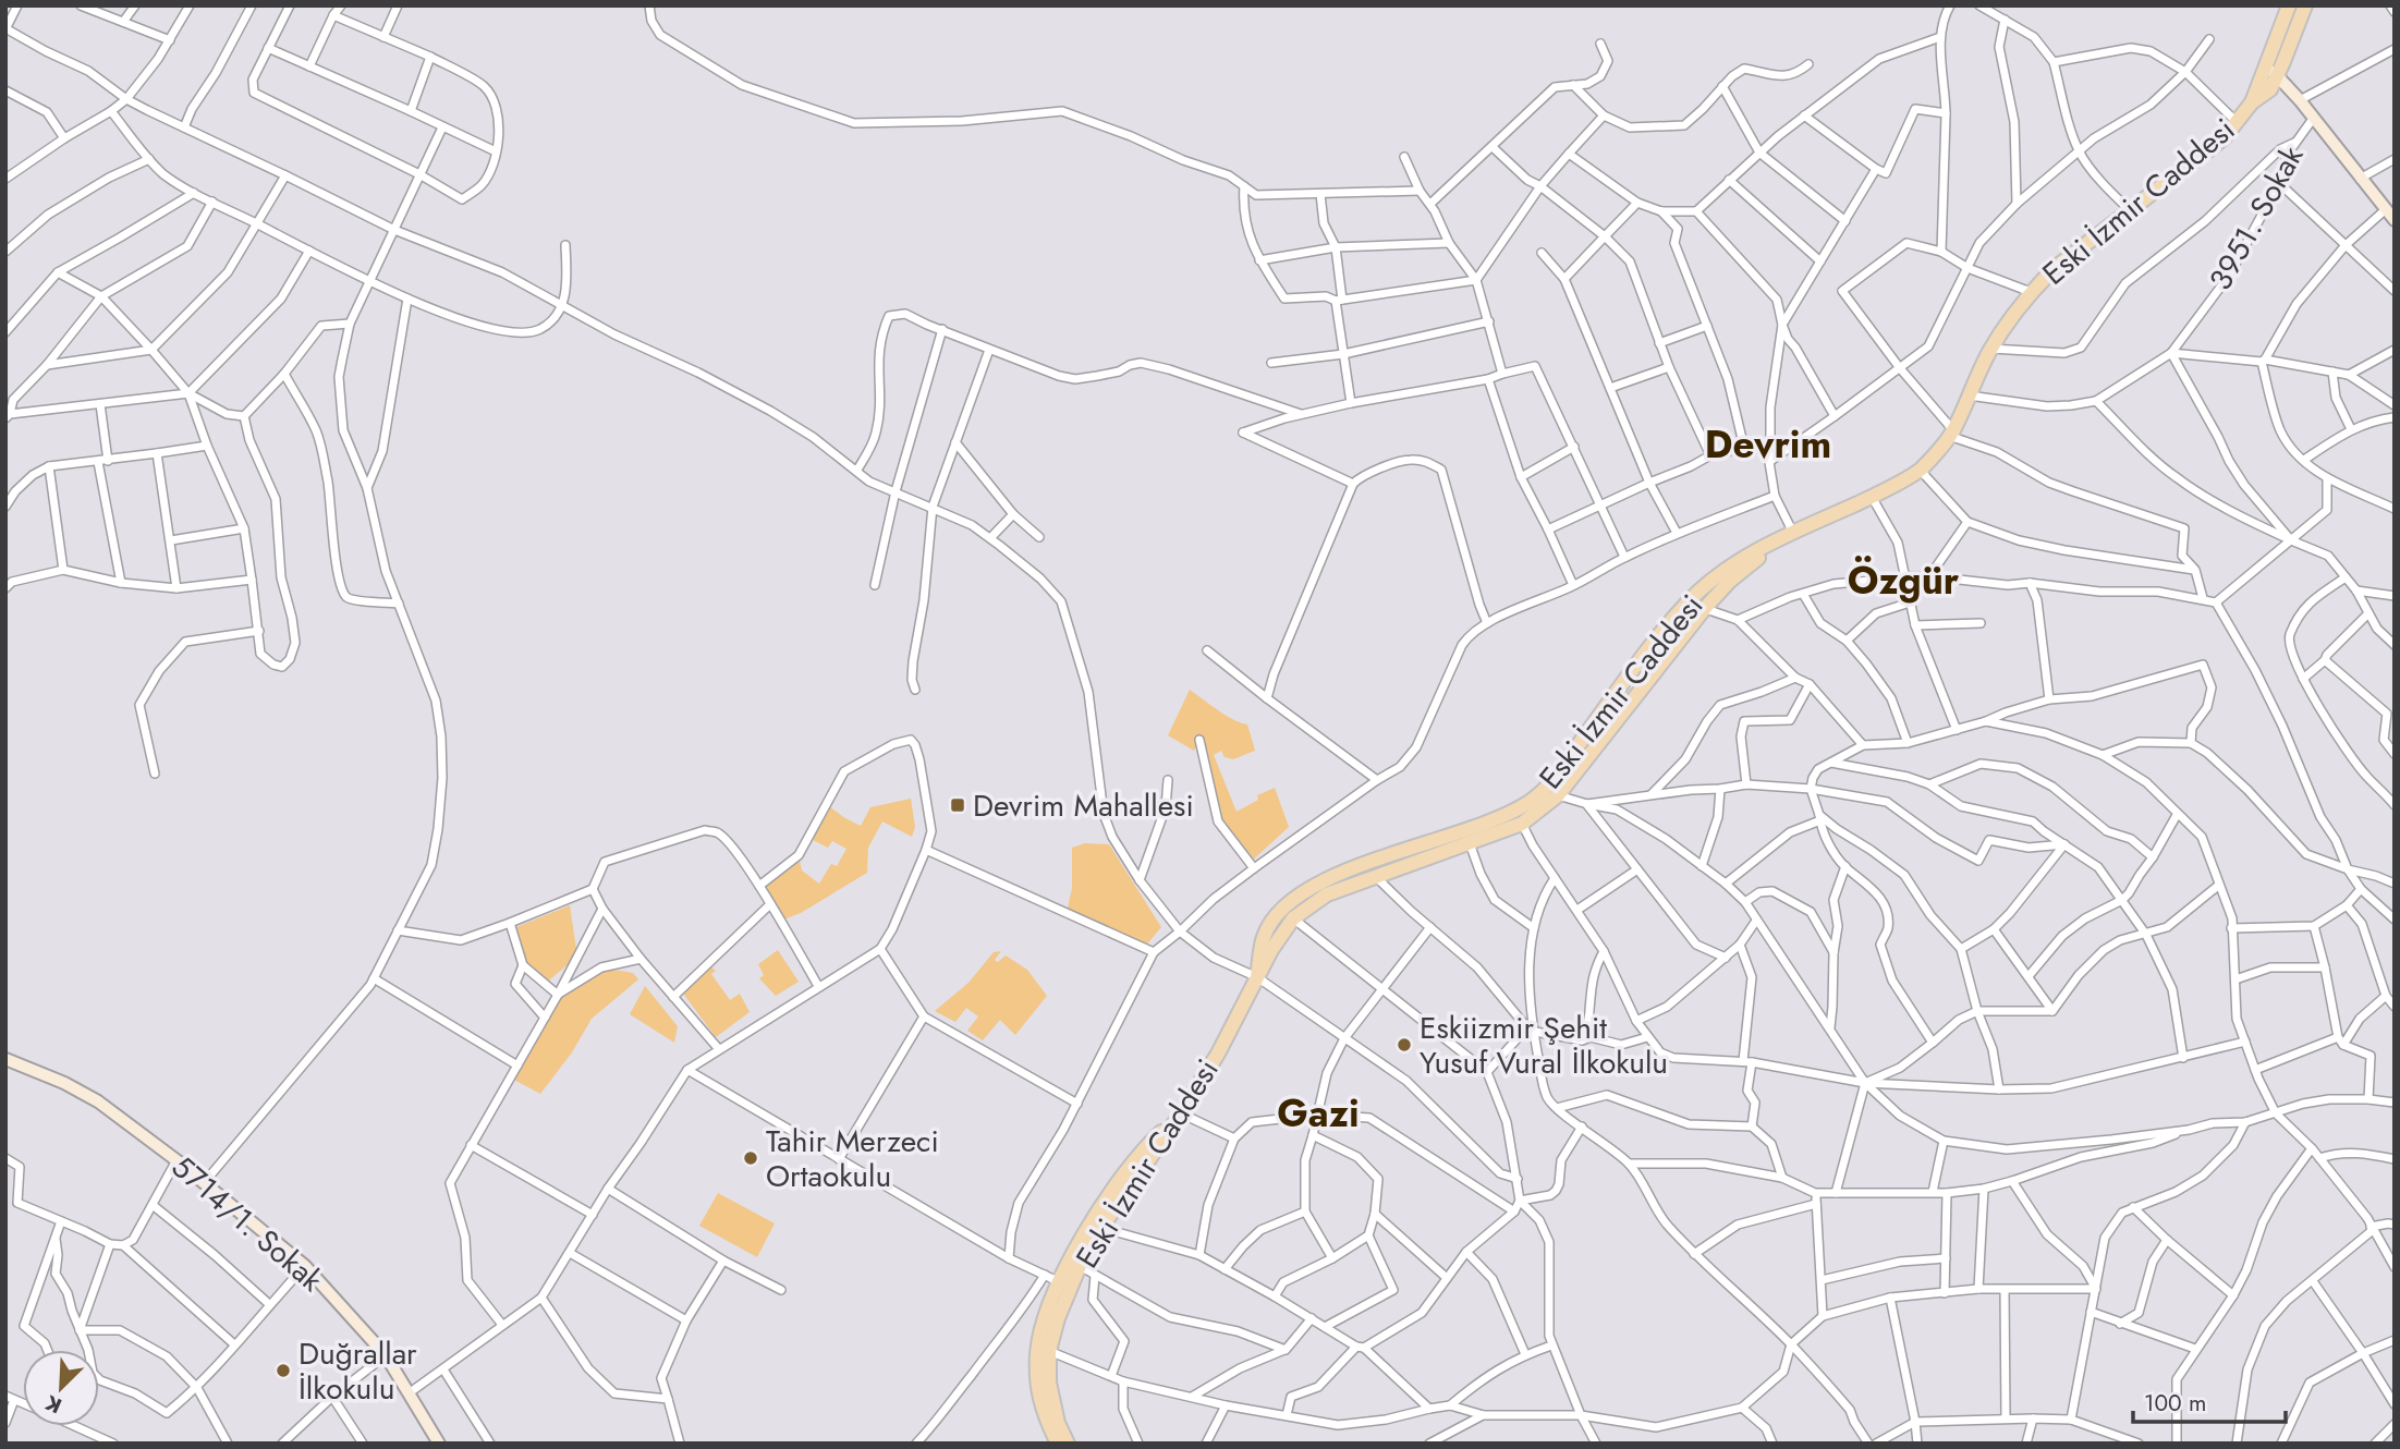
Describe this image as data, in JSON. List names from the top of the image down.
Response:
{
  "streets": {
    "main road": ["Eski İzmir Caddesi", "5714/1. Sokak"],
    "street": ["3951. Sokak"]
  },
  "districts": ["Devrim", "Özgür", "Gazi"],
  "places": {
    "transit": ["Devrim Mahallesi"],
    "other": ["Eskiizmir Şehit Yusuf Vural İlkokulu", "Tahir Merzeci Ortaokulu", "Duğrallar İlkokulu"]
  },
  "scale_bar": "100 m",
  "north": "bottom left"
}
